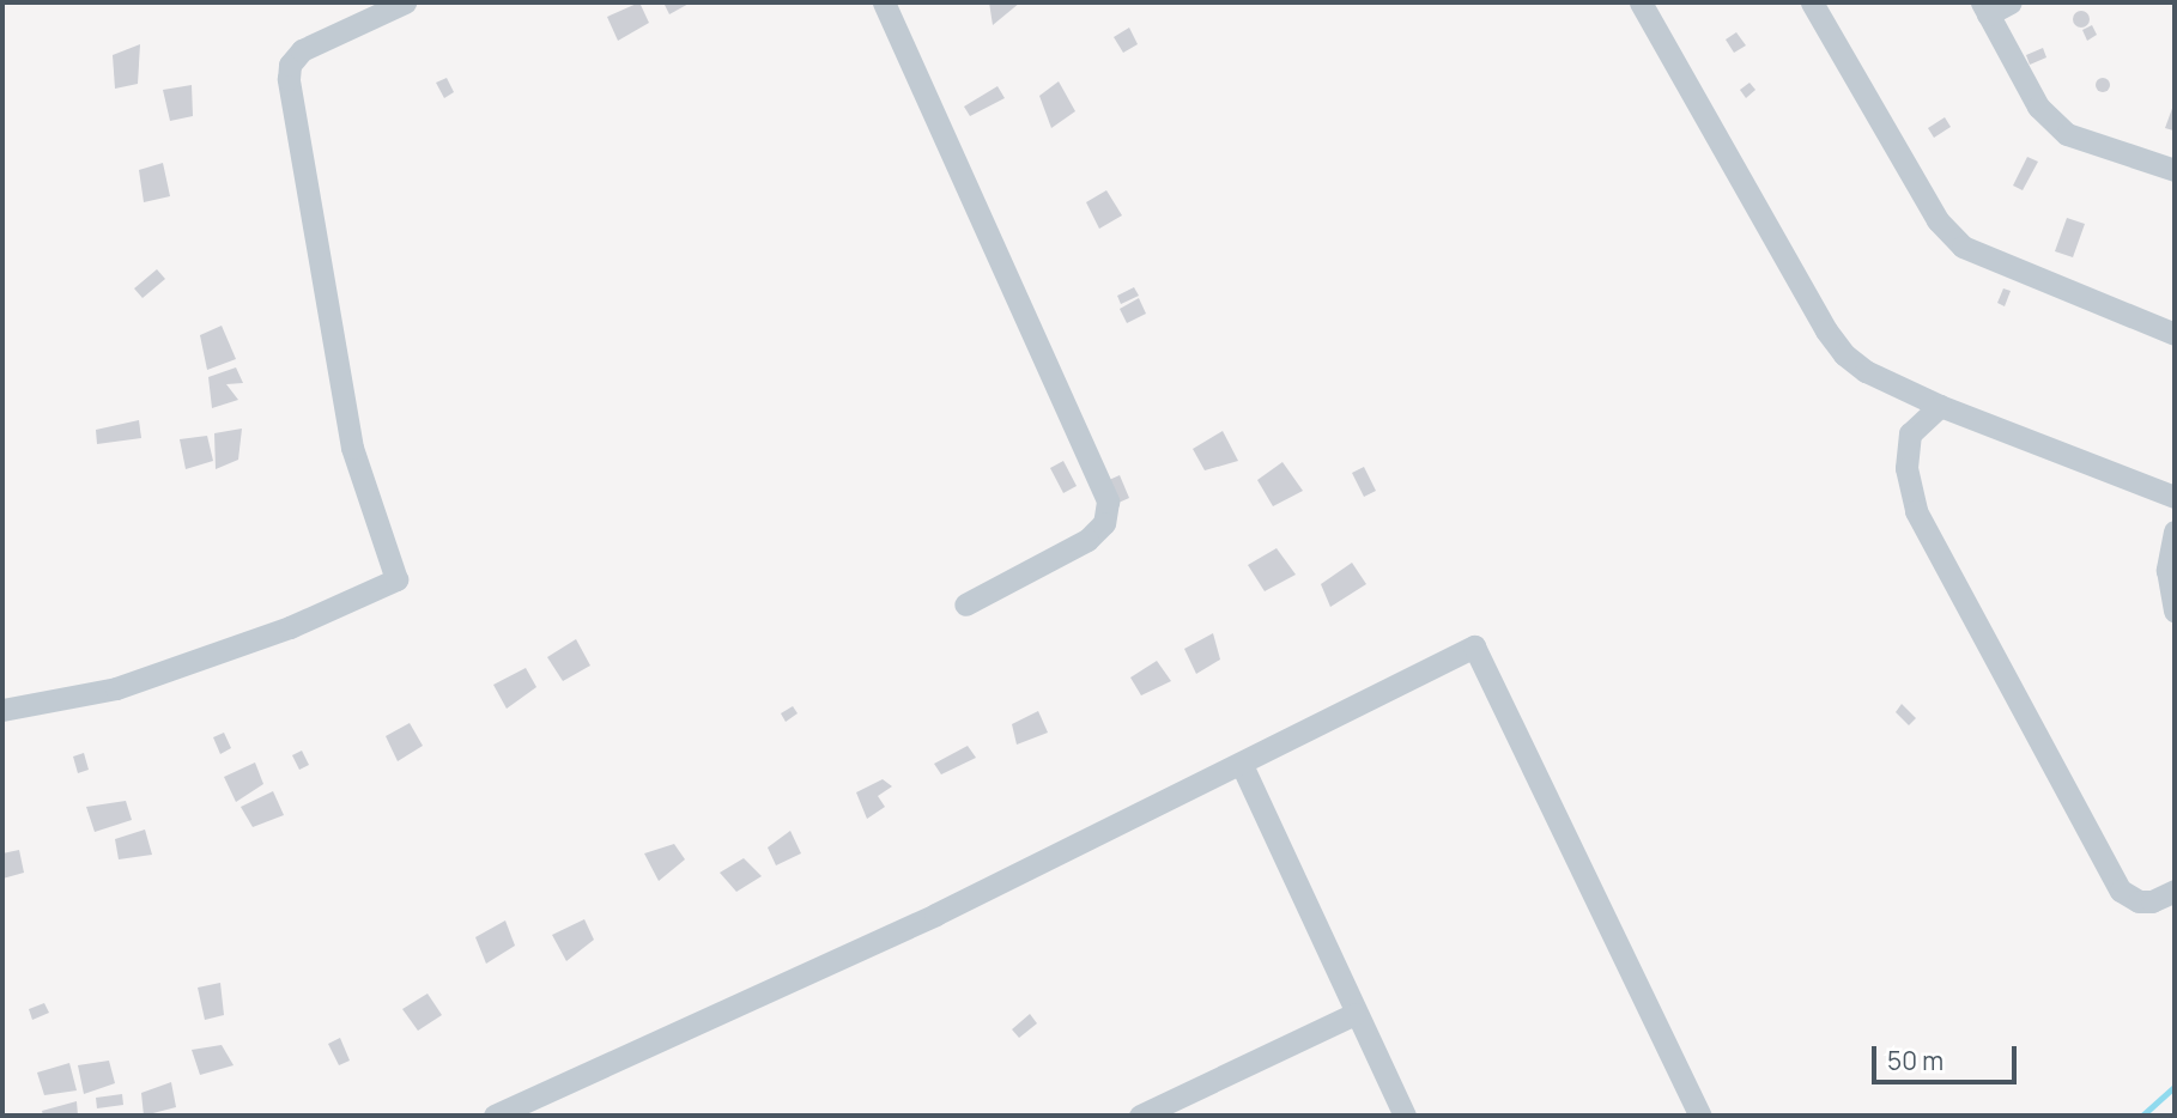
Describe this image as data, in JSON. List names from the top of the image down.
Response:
{
  "scale_bar": "50 m"
}
